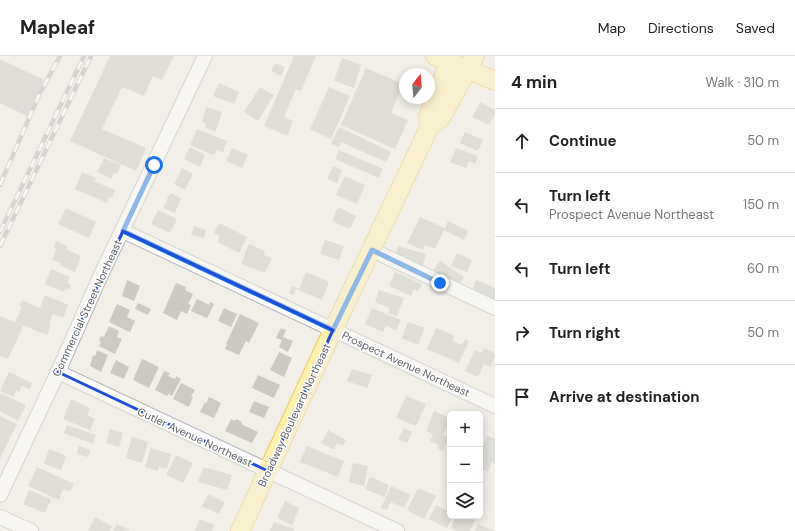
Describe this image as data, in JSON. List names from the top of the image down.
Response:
{
  "streets": {
    "main road": ["Broadway Boulevard Northeast"],
    "street": ["Commercial Street Northeast", "Prospect Avenue Northeast", "Cutler Avenue Northeast"]
  },
  "crossings": [
    ["Commercial Street Northeast", "Prospect Avenue Northeast"],
    ["Commercial Street Northeast", "Cutler Avenue Northeast"],
    ["Prospect Avenue Northeast", "Broadway Boulevard Northeast"],
    ["Broadway Boulevard Northeast", "Cutler Avenue Northeast"]
  ],
  "north": "top",
  "page": {
    "header": "Mapleaf",
    "nav": ["Map", "Directions", "Saved"],
    "heading": ["4 min", "Walk · 310 m"],
    "list": [
      ["Continue", "50 m"],
      ["Turn left", "Prospect Avenue Northeast", "150 m"],
      ["Turn left", "60 m"],
      ["Turn right", "50 m"],
      "Arrive at destination"
    ],
    "map_buttons": ["+", "−"]
  }
}
